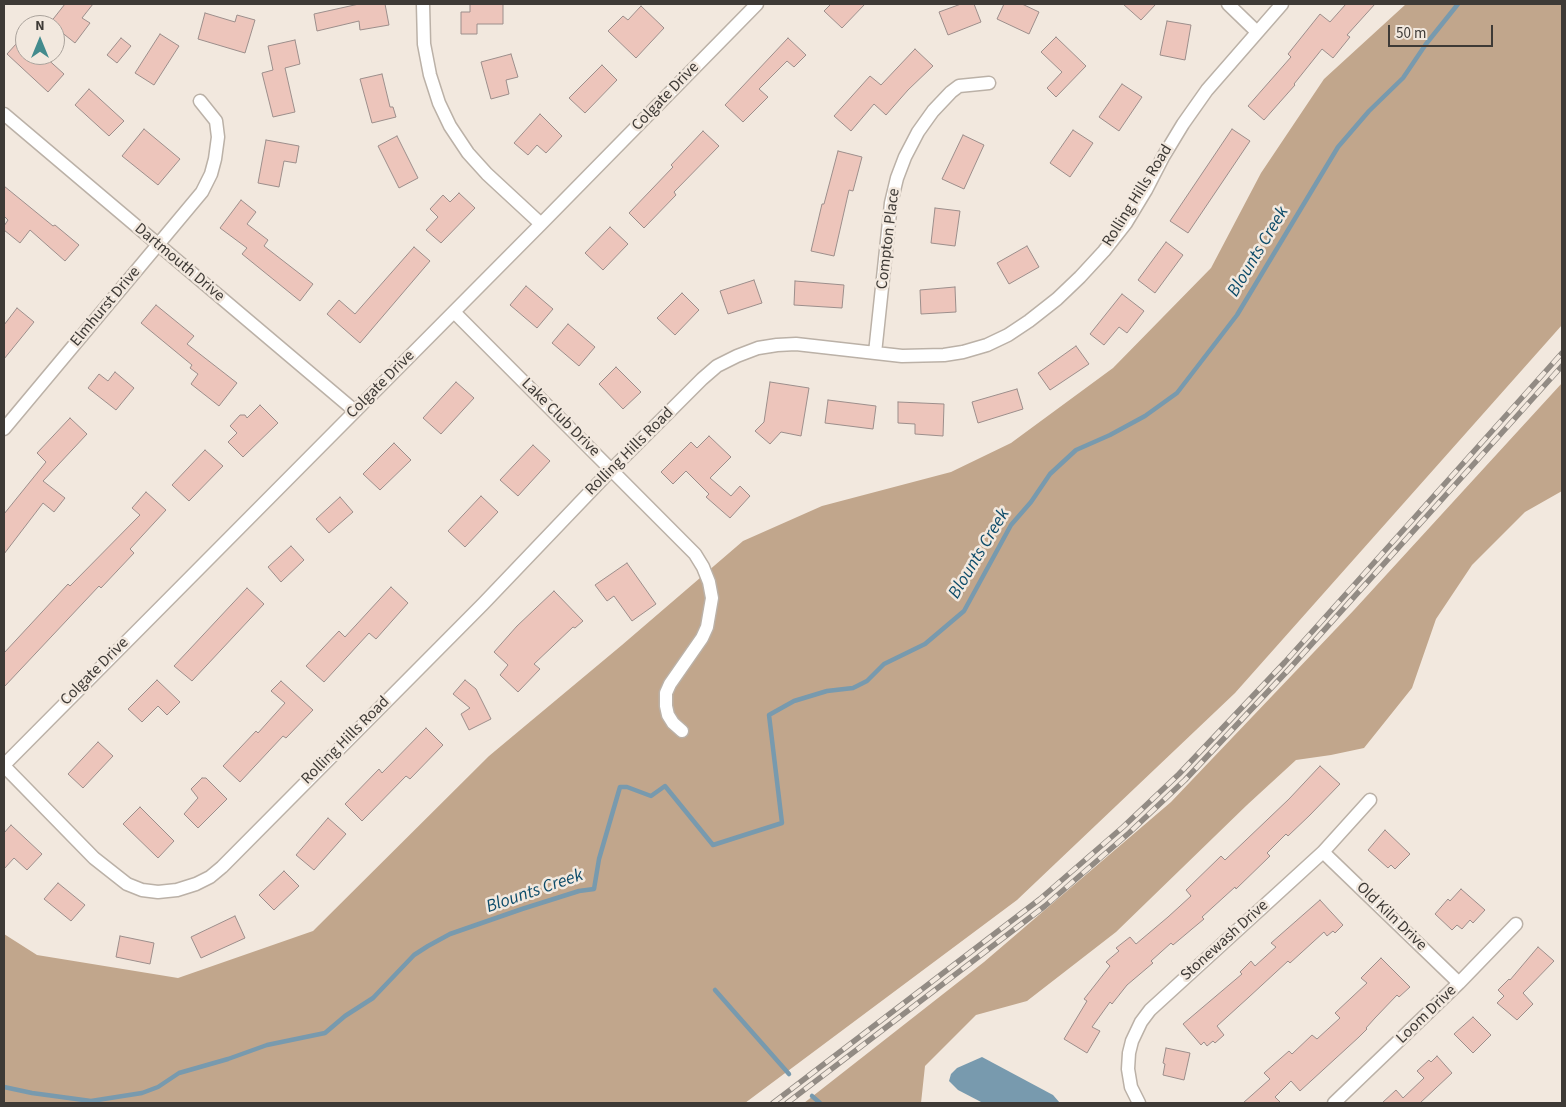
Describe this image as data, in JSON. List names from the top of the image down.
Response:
{
  "streets": {
    "street": [
      "Colgate Drive",
      "Rolling Hills Road",
      "Compton Place",
      "Dartmouth Drive",
      "Elmhurst Drive",
      "Lake Club Drive",
      "Old Kiln Drive",
      "Stonewash Drive",
      "Loom Drive"
    ]
  },
  "crossings": [
    ["Colgate Drive", "Rolling Hills Road"],
    ["Colgate Drive", "Dartmouth Drive"],
    ["Colgate Drive", "Lake Club Drive"],
    ["Rolling Hills Road", "Compton Place"],
    ["Rolling Hills Road", "Lake Club Drive"],
    ["Dartmouth Drive", "Elmhurst Drive"],
    ["Old Kiln Drive", "Stonewash Drive"],
    ["Old Kiln Drive", "Loom Drive"]
  ],
  "water": ["Blounts Creek"],
  "scale_bar": "50 m",
  "north": "top"
}
